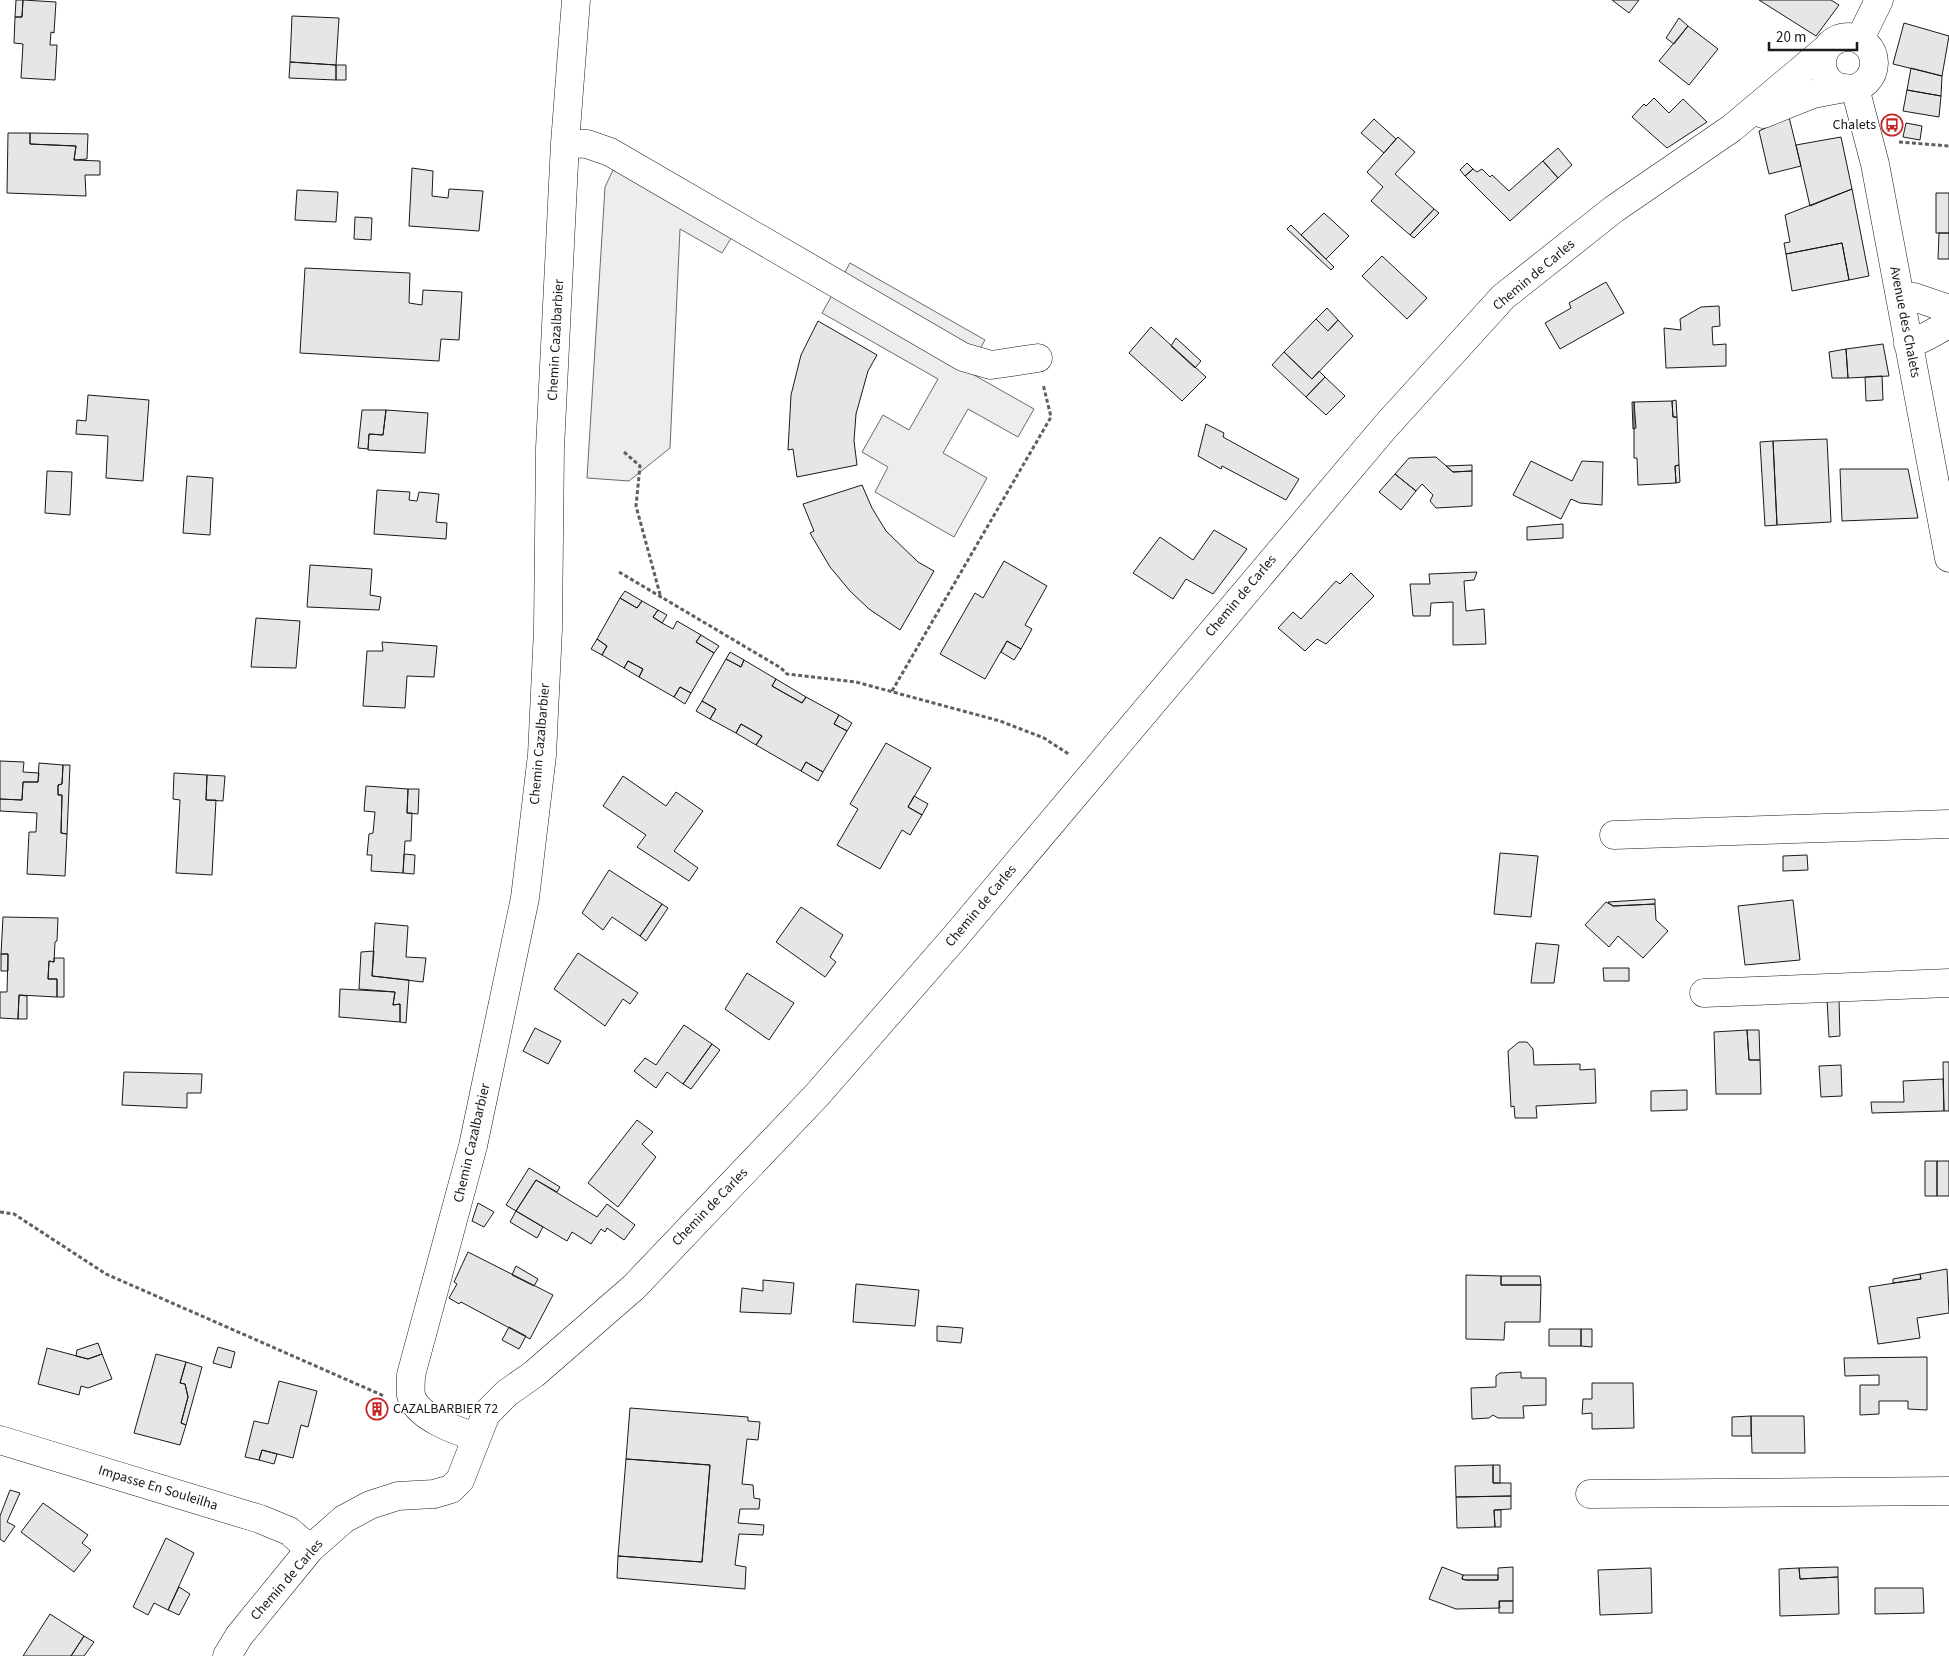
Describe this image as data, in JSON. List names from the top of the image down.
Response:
{
  "streets": {
    "street": [
      "Chemin de Carles",
      "Avenue des Chalets",
      "Chemin Cazalbarbier",
      "Impasse En Souleilha"
    ]
  },
  "crossings": [
    ["Chemin de Carles", "Avenue des Chalets"],
    ["Chemin de Carles", "Impasse En Souleilha"]
  ],
  "places": {
    "bus stop": ["Chalets"],
    "building": ["CAZALBARBIER 72"]
  },
  "scale_bar": "20 m"
}
